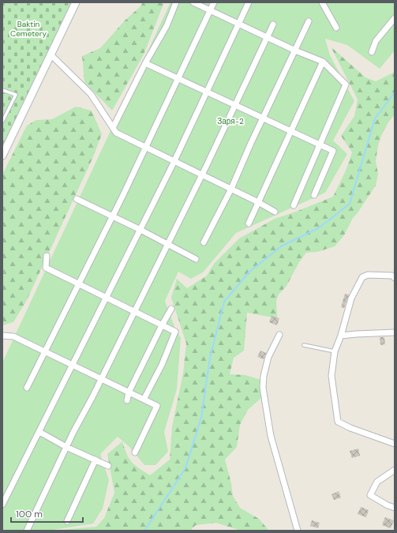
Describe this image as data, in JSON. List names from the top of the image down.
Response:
{
  "parks": ["Baktin Cemetery", "Заря-2"],
  "scale_bar": "100 m"
}
